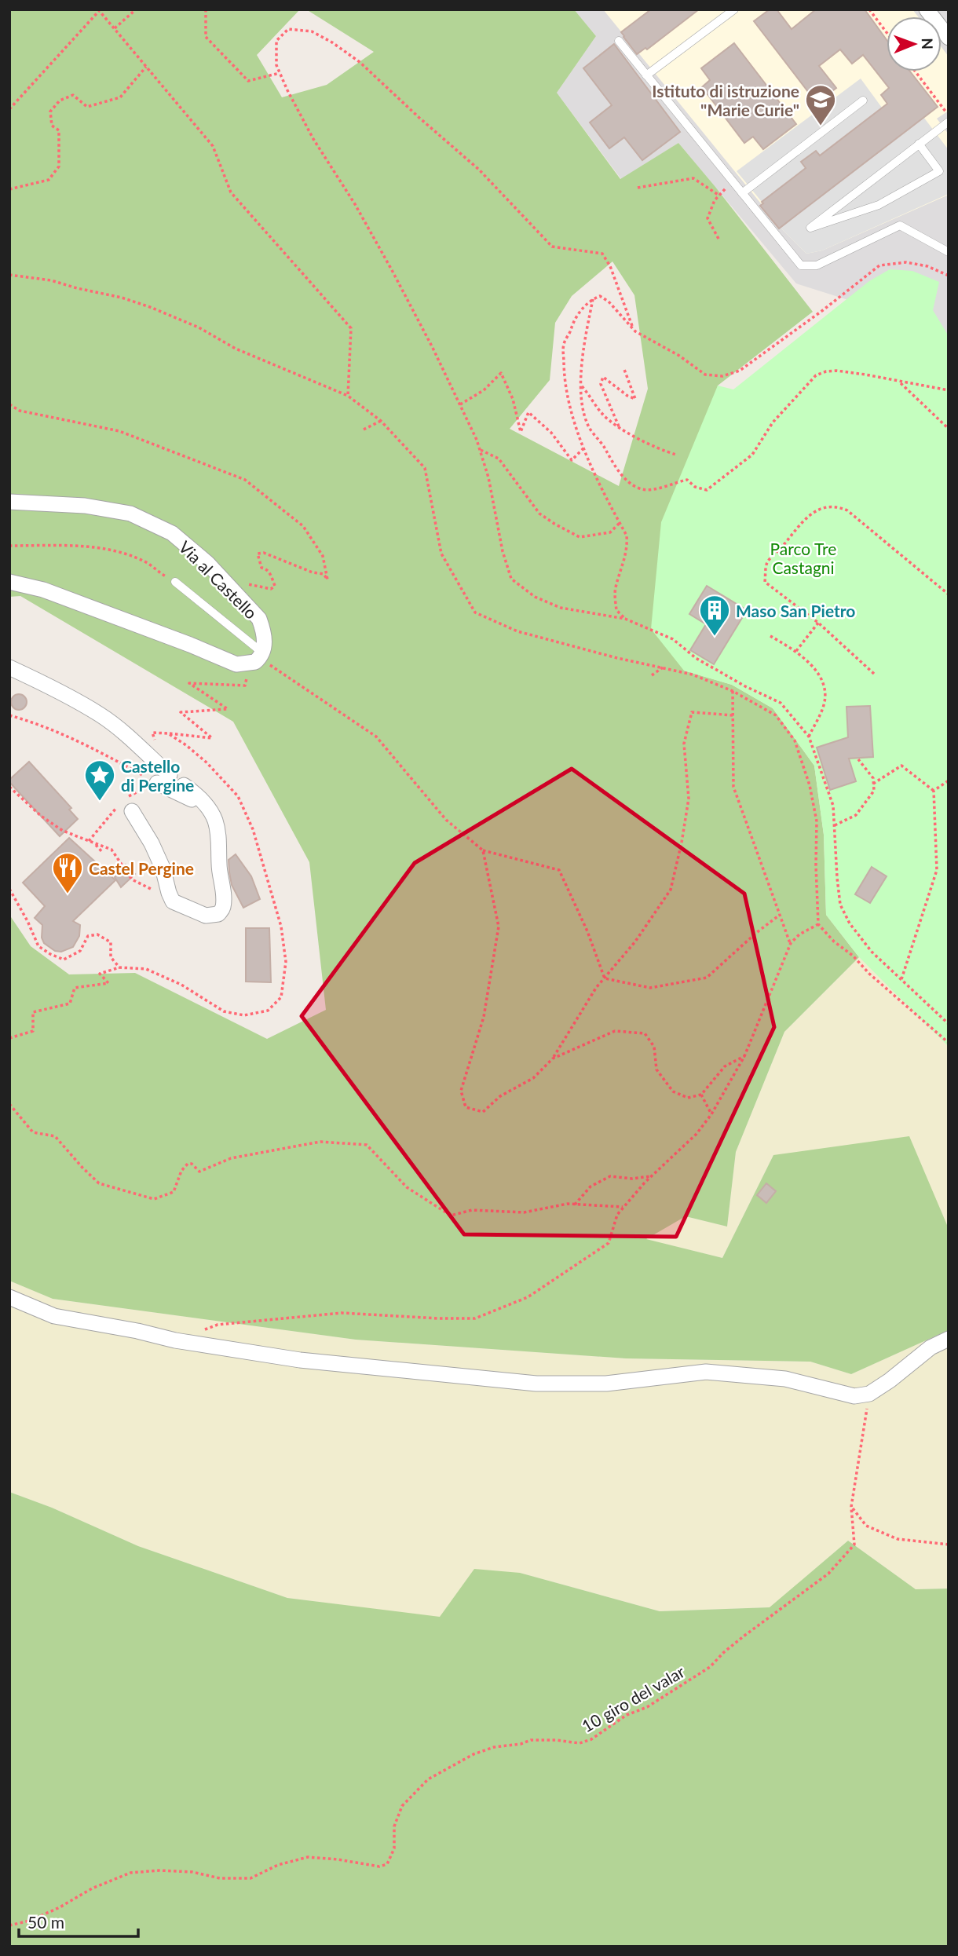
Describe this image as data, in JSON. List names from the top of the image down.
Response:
{
  "streets": {
    "street": ["Via al Castello"],
    "path": ["10 giro del valar"]
  },
  "parks": ["Parco Tre Castagni"],
  "places": {
    "school or university": ["Istituto di istruzione \"Marie Curie\""],
    "building": ["Maso San Pietro"],
    "place": ["Castello di Pergine"],
    "restaurant": ["Castel Pergine"]
  },
  "scale_bar": "50 m",
  "north": "right"
}
